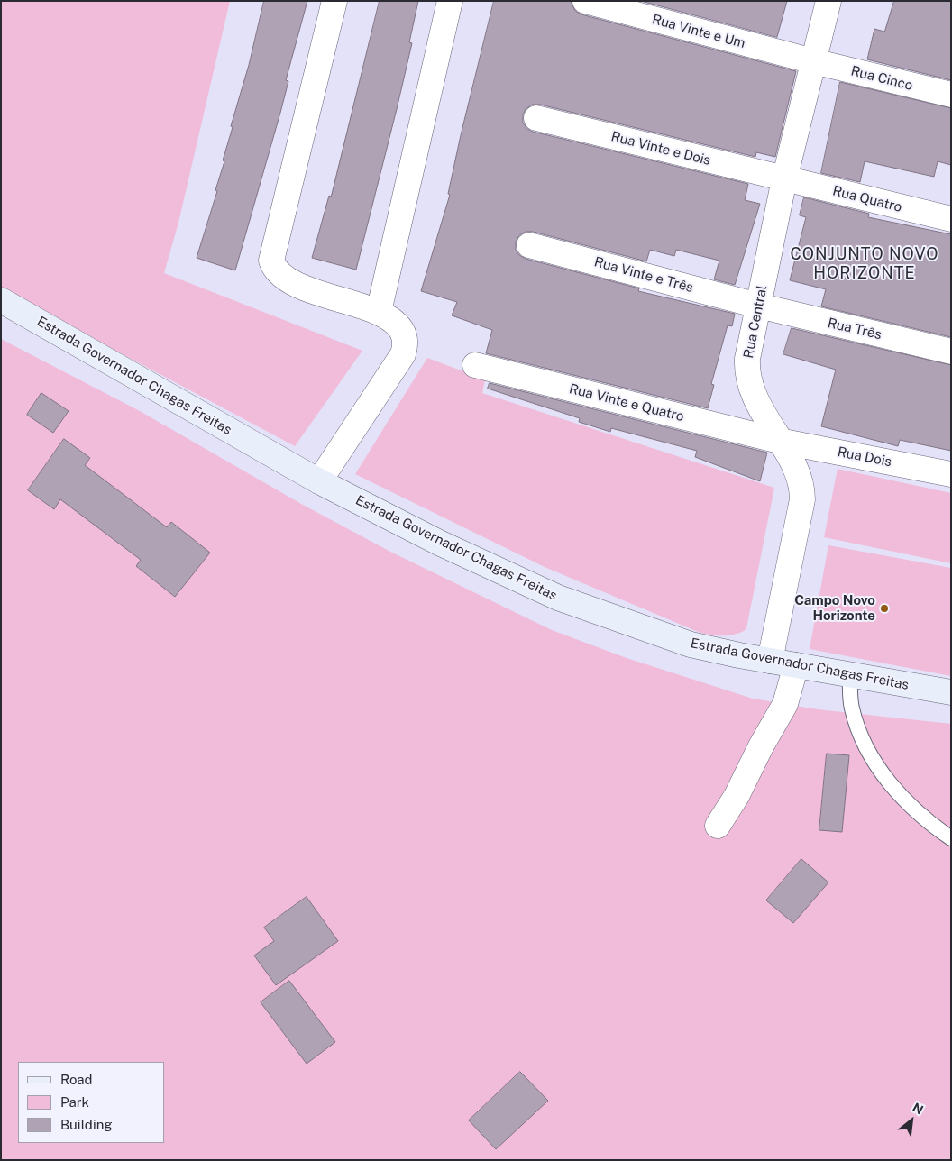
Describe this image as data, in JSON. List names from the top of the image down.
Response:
{
  "streets": {
    "main road": ["Estrada Governador Chagas Freitas"],
    "street": [
      "Rua Vinte e Um",
      "Rua Cinco",
      "Rua Vinte e Dois",
      "Rua Quatro",
      "Rua Vinte e Três",
      "Rua Central",
      "Rua Três",
      "Rua Vinte e Quatro",
      "Rua Dois"
    ]
  },
  "crossings": [
    ["Rua Vinte e Um", "Rua Cinco"],
    ["Rua Vinte e Um", "Rua Central"],
    ["Rua Cinco", "Rua Central"],
    ["Rua Vinte e Dois", "Rua Quatro"],
    ["Rua Vinte e Dois", "Rua Central"],
    ["Rua Quatro", "Rua Central"],
    ["Rua Vinte e Três", "Rua Central"],
    ["Rua Vinte e Três", "Rua Três"],
    ["Rua Central", "Rua Três"],
    ["Rua Central", "Estrada Governador Chagas Freitas"],
    ["Rua Central", "Rua Vinte e Quatro"],
    ["Rua Central", "Rua Dois"],
    ["Rua Vinte e Quatro", "Rua Dois"]
  ],
  "districts": ["CONJUNTO NOVO HORIZONTE"],
  "places": ["Campo Novo Horizonte"],
  "legend": ["Road", "Park", "Building"],
  "north": "top right"
}
